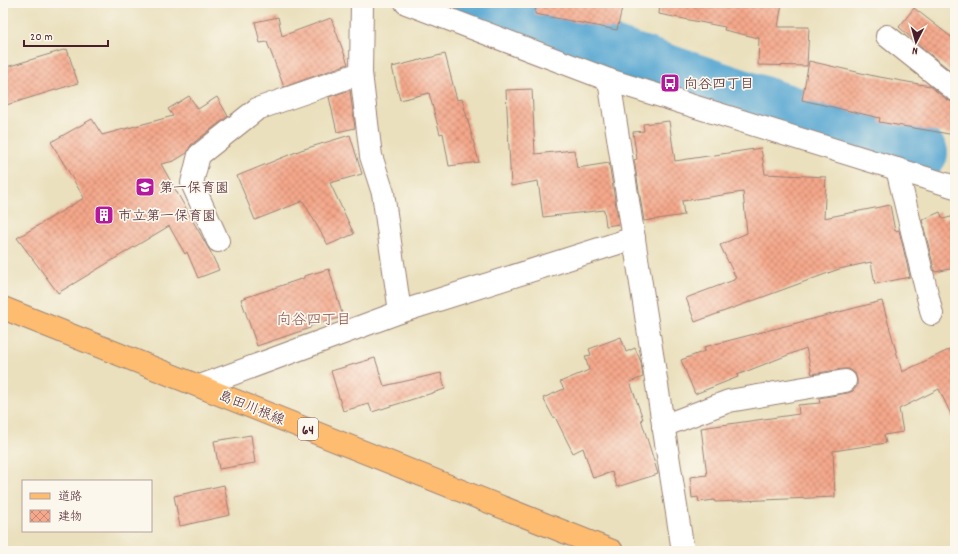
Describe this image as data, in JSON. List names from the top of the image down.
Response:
{
  "streets": {
    "main road": ["島田川根線", "64"]
  },
  "districts": ["向谷四丁目"],
  "places": {
    "bus stop": ["向谷四丁目"],
    "school or university": ["第一保育園"],
    "building": ["市立第一保育園"]
  },
  "legend": ["道路", "建物"],
  "scale_bar": "20 m",
  "north": "bottom"
}
